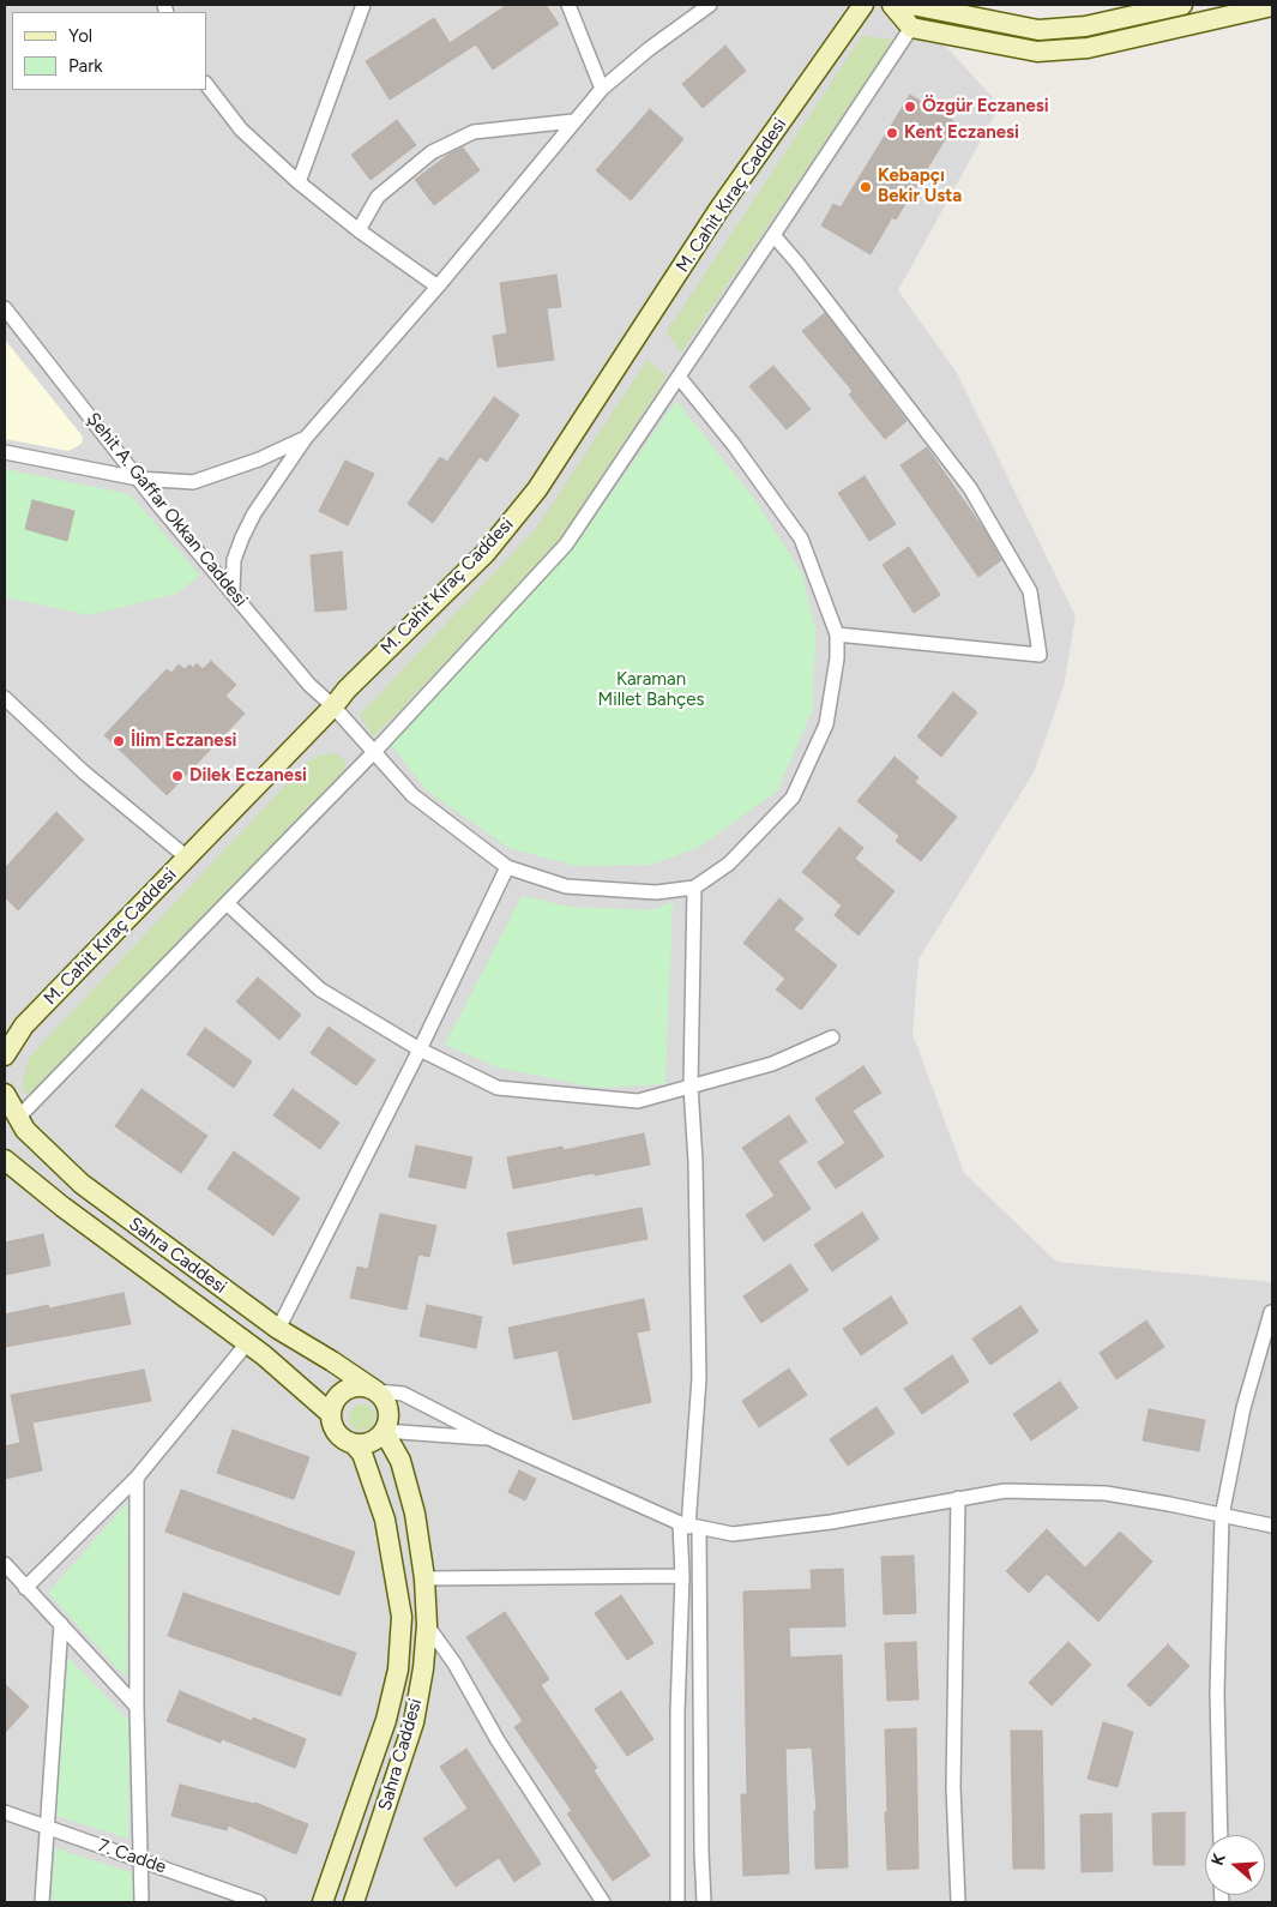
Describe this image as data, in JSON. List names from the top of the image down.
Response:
{
  "streets": {
    "street": [
      "M. Cahit Kıraç Caddesi",
      "Şehit A. Gaffar Okkan Caddesi",
      "Sahra Caddesi",
      "7. Cadde"
    ]
  },
  "crossings": [
    ["M. Cahit Kıraç Caddesi", "Şehit A. Gaffar Okkan Caddesi"]
  ],
  "parks": ["Karaman Millet Bahçes"],
  "places": [
    "Özgür Eczanesi",
    "Kent Eczanesi",
    "Kebapçı Bekir Usta",
    "İlim Eczanesi",
    "Dilek Eczanesi"
  ],
  "legend": ["Yol", "Park"],
  "north": "left"
}
